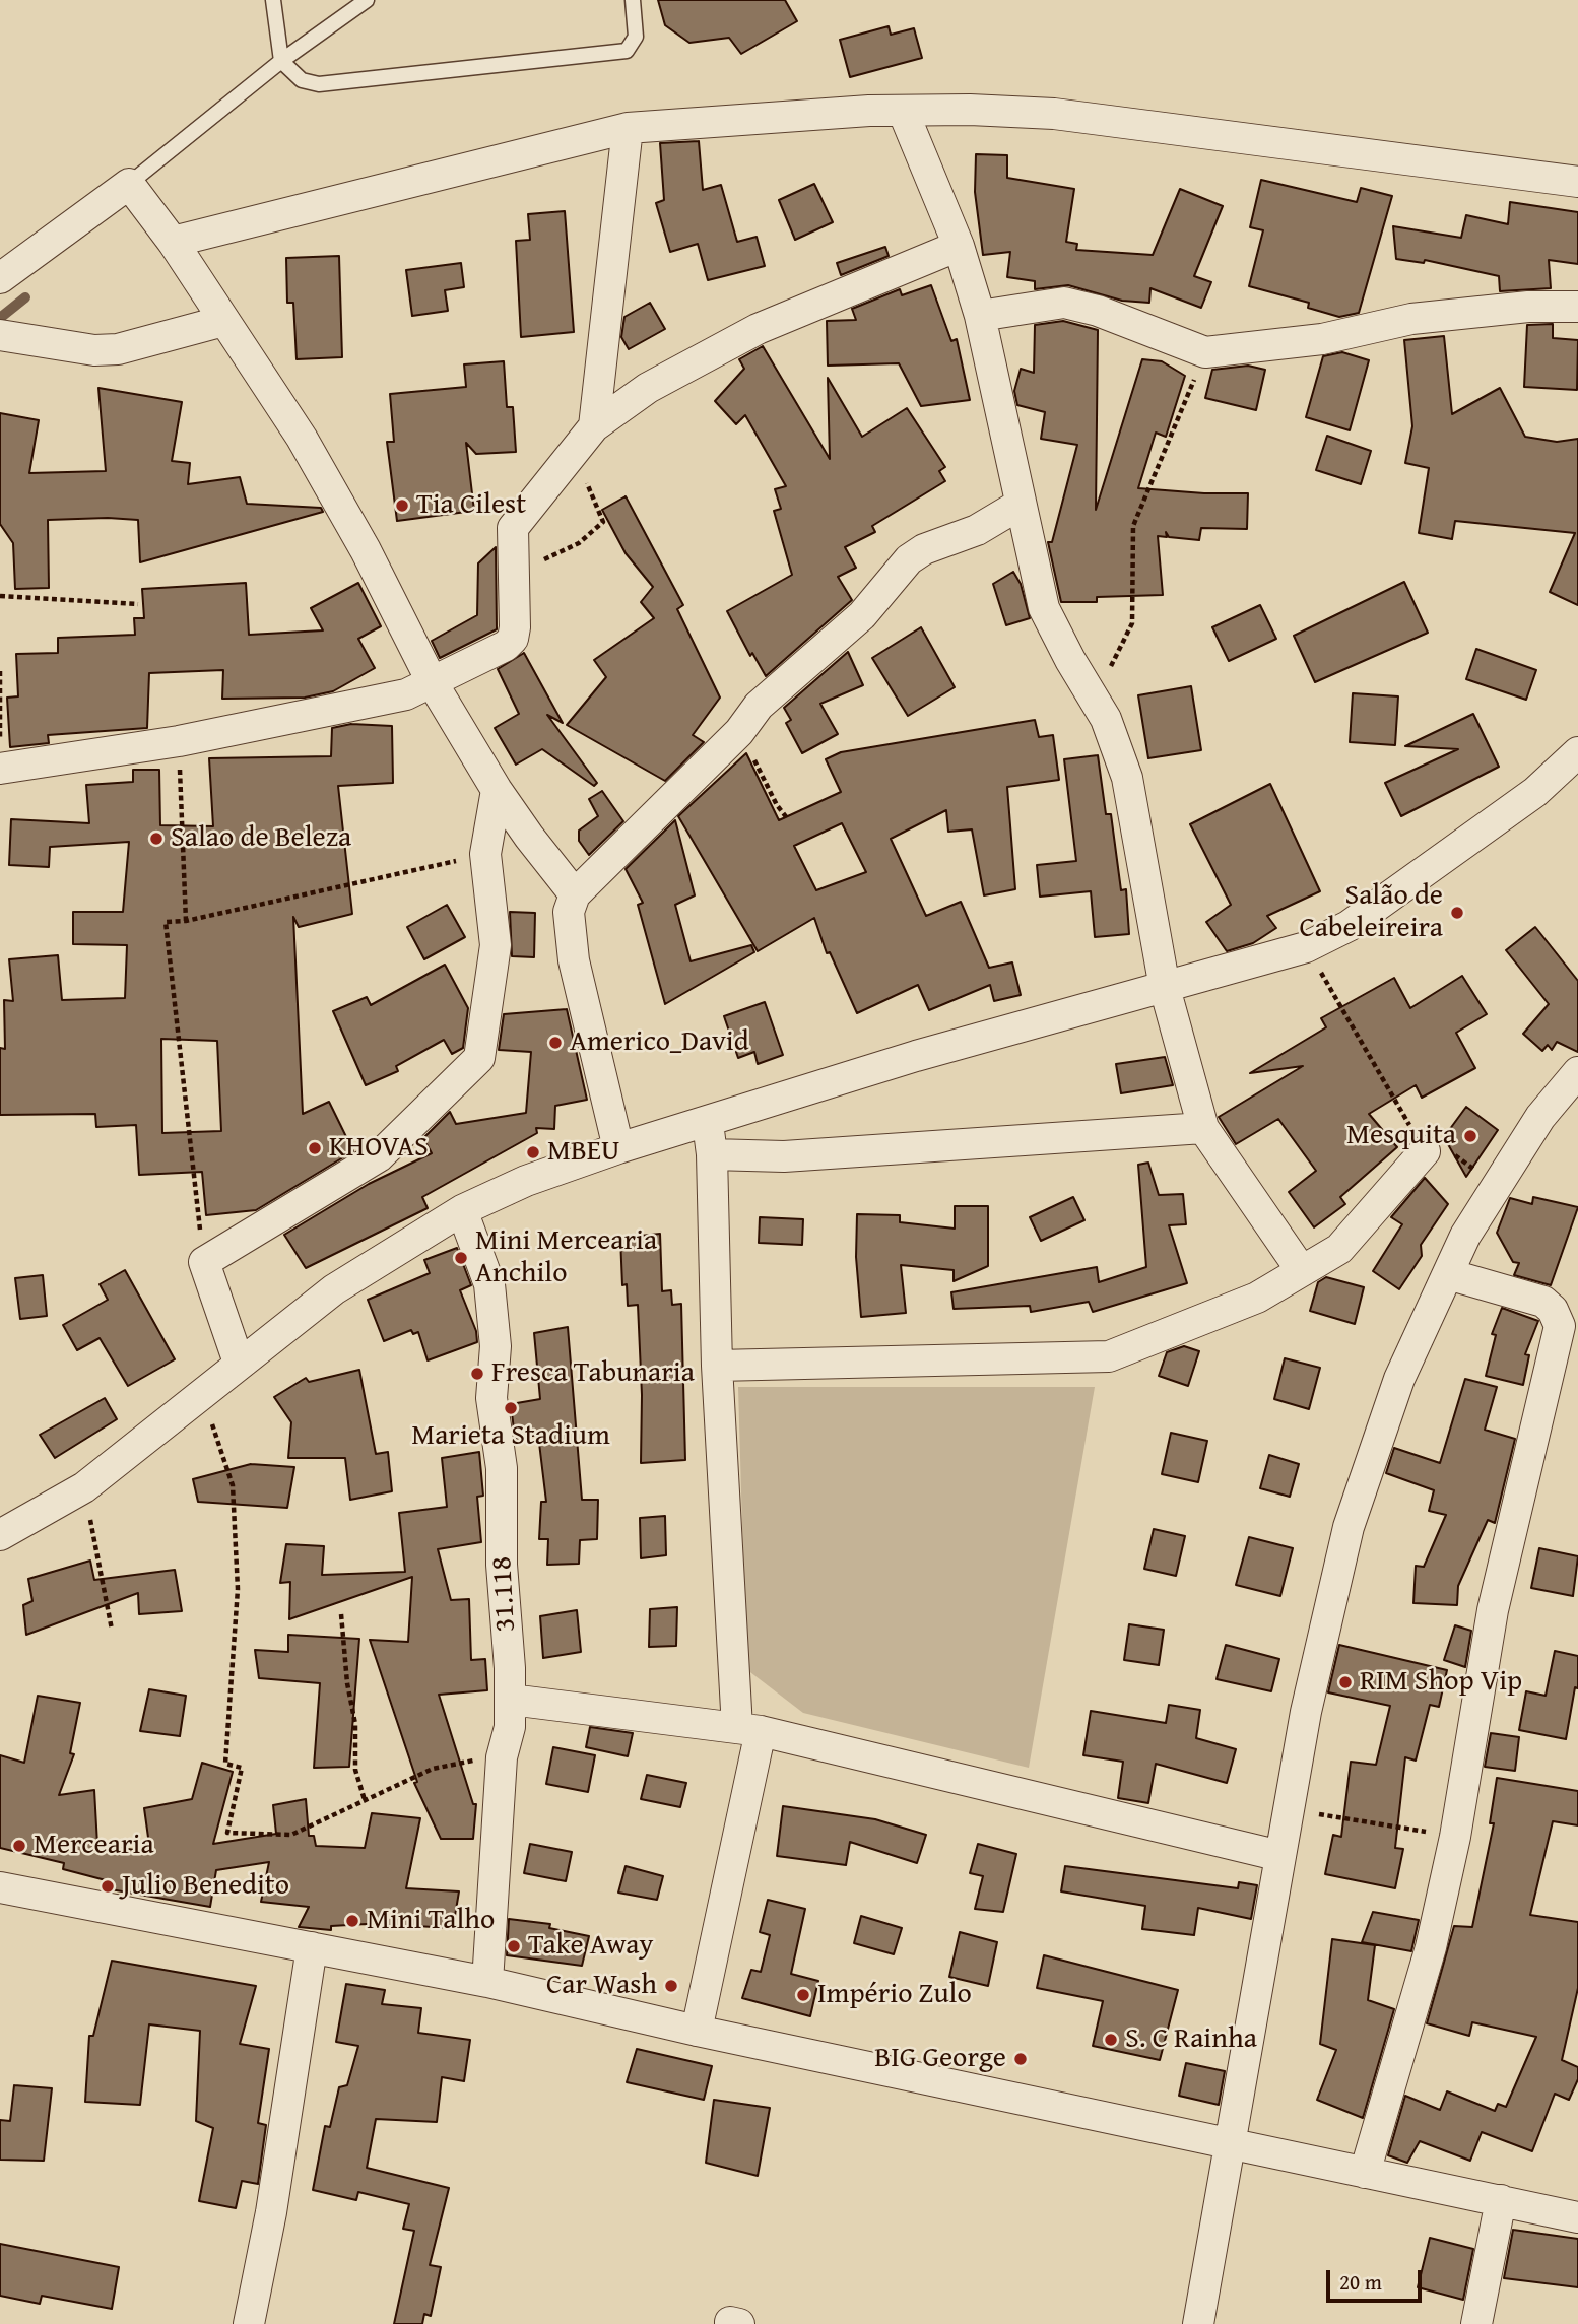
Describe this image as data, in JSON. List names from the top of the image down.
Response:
{
  "streets": {
    "street": ["31.118"]
  },
  "places": [
    "Tia Cilest",
    "Salao de Beleza",
    "Salão de Cabeleireira",
    "Americo_David",
    "Mesquita",
    "KHOVAS",
    "MBEU",
    "Mini Mercearia Anchilo",
    "Fresca Tabunaria",
    "Marieta Stadium",
    "RIM Shop Vip",
    "Mercearia",
    "Julio Benedito",
    "Mini Talho",
    "Take Away",
    "Car Wash",
    "Império Zulo",
    "S. C Rainha",
    "BIG George"
  ],
  "scale_bar": "20 m"
}
